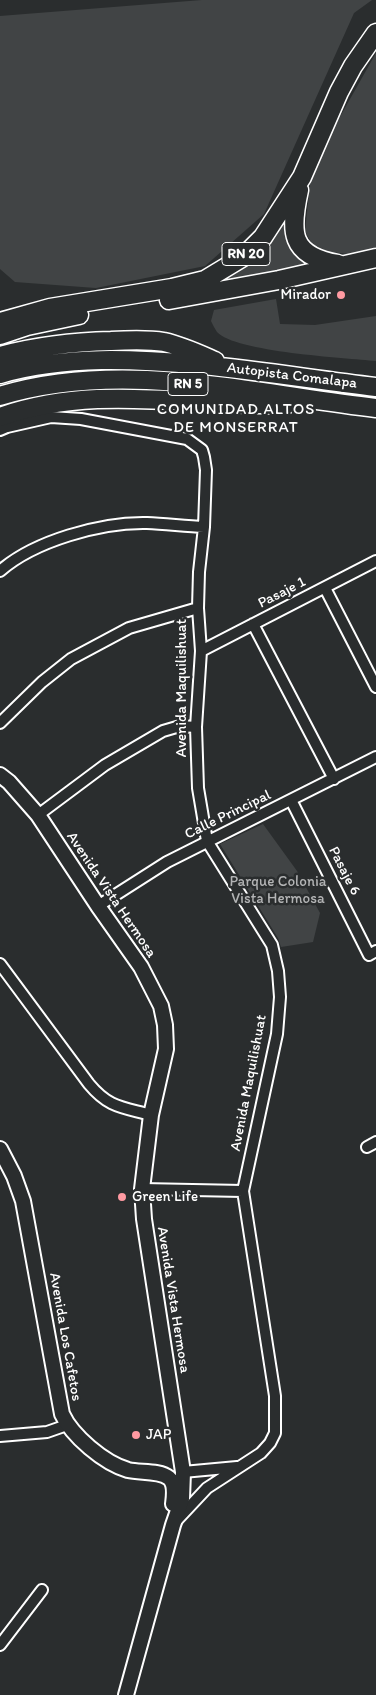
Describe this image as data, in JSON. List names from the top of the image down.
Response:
{
  "streets": {
    "highway": ["RN 20", "Autopista Comalapa", "RN 5"],
    "street": [
      "Pasaje 1",
      "Avenida Maquilishuat",
      "Calle Principal",
      "Pasaje 6",
      "Avenida Vista Hermosa",
      "Avenida Los Cafetos"
    ]
  },
  "crossings": [
    ["Pasaje 1", "Avenida Maquilishuat"],
    ["Avenida Maquilishuat", "Calle Principal"],
    ["Avenida Maquilishuat", "Avenida Vista Hermosa"],
    ["Calle Principal", "Pasaje 6"],
    ["Calle Principal", "Avenida Vista Hermosa"]
  ],
  "districts": ["COMUNIDAD ALTOS DE MONSERRAT"],
  "parks": ["Parque Colonia Vista Hermosa"],
  "places": ["Mirador", "Green Life", "JAP"]
}
